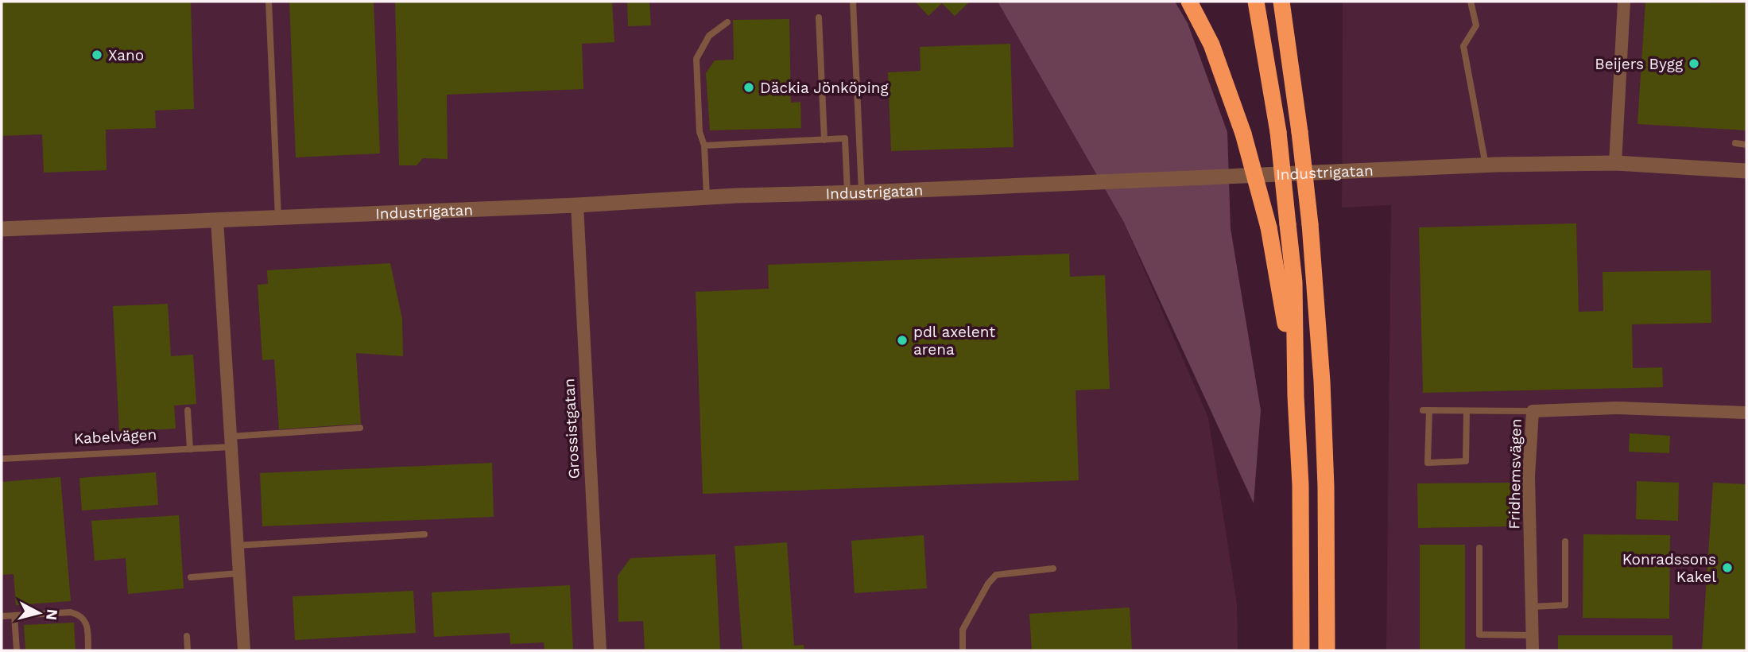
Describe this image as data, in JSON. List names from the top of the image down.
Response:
{
  "streets": {
    "street": ["Industrigatan", "Grossistgatan", "Fridhemsvägen"],
    "lane": ["Kabelvägen"]
  },
  "crossings": [
    ["Industrigatan", "Grossistgatan"]
  ],
  "places": [
    "Xano",
    "Beijers Bygg",
    "Däckia Jönköping",
    "pdl axelent arena",
    "Konradssons Kakel"
  ],
  "north": "right"
}
